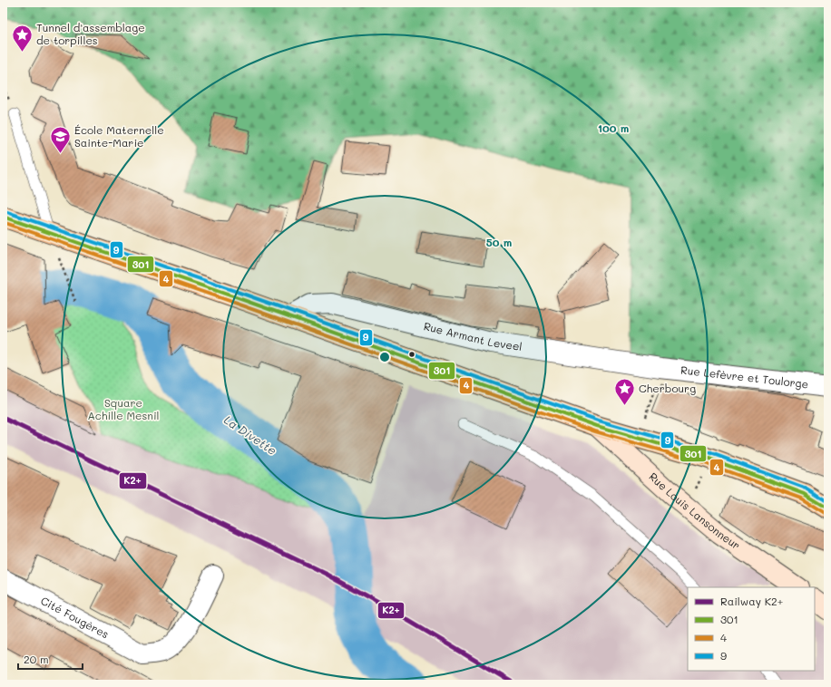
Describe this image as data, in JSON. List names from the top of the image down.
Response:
{
  "streets": {
    "main road": ["Rue Louis Lansonneur"],
    "street": ["Rue Armant Leveel", "Rue Lefèvre et Toulorge", "Cité Fougères"]
  },
  "crossings": [
    ["Rue Armant Leveel", "Rue Lefèvre et Toulorge"]
  ],
  "water": ["La Divette"],
  "parks": ["Square Achille Mesnil"],
  "places": {
    "place": ["Tunnel d'assemblage de torpilles", "Cherbourg"],
    "school or university": ["École Maternelle Sainte-Marie"]
  },
  "lines": [
    "transit line 9",
    "transit line 301",
    "transit line 4",
    "rail line K2+"
  ],
  "legend": [
    "Railway K2+",
    "301",
    "4",
    "9"
  ],
  "scale_bar": "20 m",
  "rings": ["100 m", "50 m"]
}
